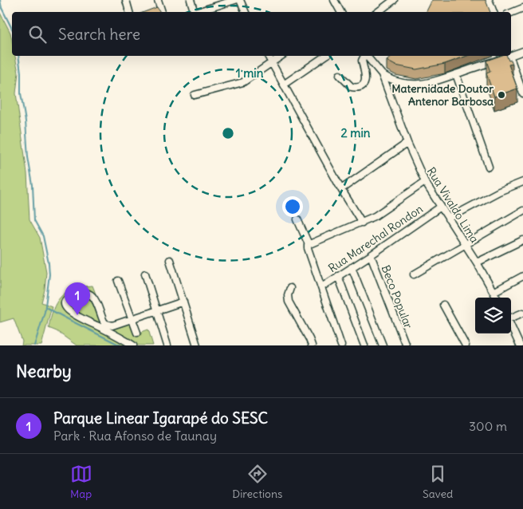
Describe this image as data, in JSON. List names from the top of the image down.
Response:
{
  "streets": {
    "street": ["Rua Vivaldo Lima", "Rua Marechal Rondon", "Beco Popular"]
  },
  "crossings": [
    ["Rua Vivaldo Lima", "Rua Marechal Rondon"],
    ["Rua Marechal Rondon", "Beco Popular"]
  ],
  "places": ["Maternidade Doutor Antenor Barbosa"],
  "page": {
    "search": "Search here",
    "pins": "1",
    "heading": "Nearby",
    "list": [
      {
        "mark": "1",
        "name": "Parque Linear Igarapé do SESC",
        "note": "Park · Rua Afonso de Taunay",
        "value": "300 m"
      }
    ],
    "nav": ["Map", "Directions", "Saved"]
  },
  "rings": ["1 min", "2 min"]
}
